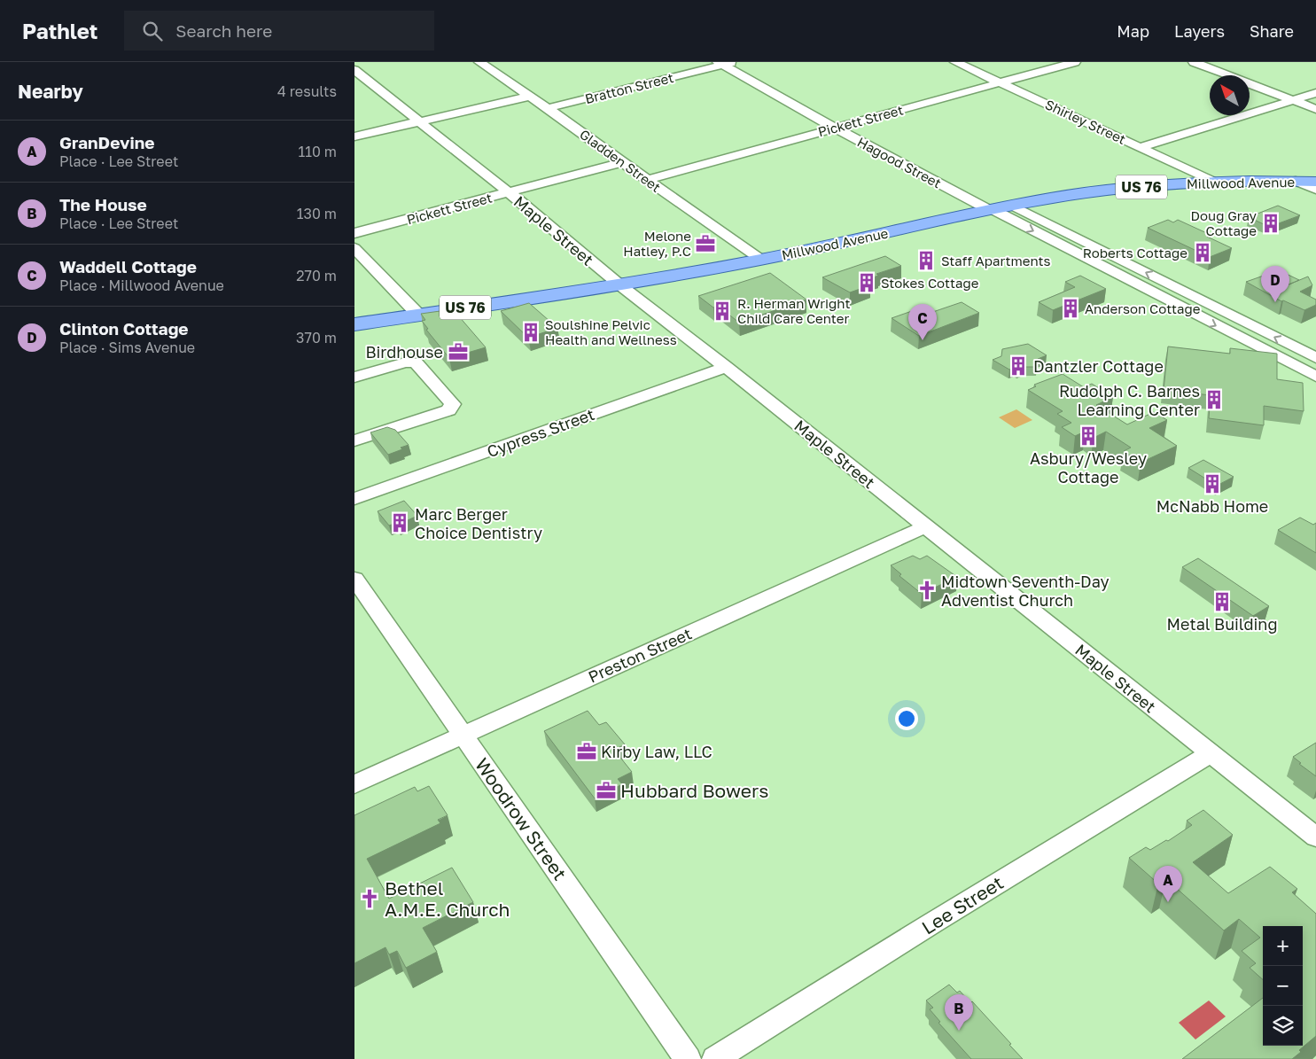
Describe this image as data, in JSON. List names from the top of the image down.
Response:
{
  "streets": {
    "main road": ["Millwood Avenue", "US 76"],
    "street": [
      "Bratton Street",
      "Pickett Street",
      "Shirley Street",
      "Gladden Street",
      "Hagood Street",
      "Maple Street",
      "Cypress Street",
      "Preston Street",
      "Woodrow Street",
      "Lee Street"
    ]
  },
  "crossings": [
    ["Bratton Street", "Gladden Street"],
    ["Bratton Street", "Hagood Street"],
    ["Pickett Street", "Shirley Street"],
    ["Pickett Street", "Gladden Street"],
    ["Pickett Street", "Hagood Street"],
    ["Pickett Street", "Maple Street"],
    ["Shirley Street", "Millwood Avenue"],
    ["Gladden Street", "Millwood Avenue"],
    ["Hagood Street", "Millwood Avenue"],
    ["Millwood Avenue", "Maple Street"],
    ["Maple Street", "Cypress Street"],
    ["Maple Street", "Preston Street"],
    ["Maple Street", "Lee Street"],
    ["Preston Street", "Woodrow Street"]
  ],
  "places": {
    "building": [
      "Doug Gray Cottage",
      "Roberts Cottage",
      "Staff Apartments",
      "Stokes Cottage",
      "Anderson Cottage",
      "R. Herman Wright Child Care Center",
      "Soulshine Pelvic Health and Wellness",
      "Dantzler Cottage",
      "Rudolph C. Barnes Learning Center",
      "Asbury/Wesley Cottage",
      "McNabb Home",
      "Marc Berger Choice Dentistry",
      "Metal Building"
    ],
    "office": [
      "Melone Hatley, P.C",
      "Birdhouse",
      "Kirby Law, LLC",
      "Hubbard Bowers"
    ],
    "church": ["Midtown Seventh-Day Adventist Church", "Bethel A.M.E. Church"]
  },
  "north": "top left",
  "page": {
    "header": "Pathlet",
    "search": "Search here",
    "nav": ["Map", "Layers", "Share"],
    "heading": ["Nearby", "4 results"],
    "list": [
      {
        "mark": "A",
        "name": "GranDevine",
        "note": "Place · Lee Street",
        "value": "110 m"
      },
      {
        "mark": "B",
        "name": "The House",
        "note": "Place · Lee Street",
        "value": "130 m"
      },
      {
        "mark": "C",
        "name": "Waddell Cottage",
        "note": "Place · Millwood Avenue",
        "value": "270 m"
      },
      {
        "mark": "D",
        "name": "Clinton Cottage",
        "note": "Place · Sims Avenue",
        "value": "370 m"
      }
    ],
    "pins": [
      "D",
      "C",
      "A",
      "B"
    ],
    "map_buttons": ["+", "−"]
  }
}
